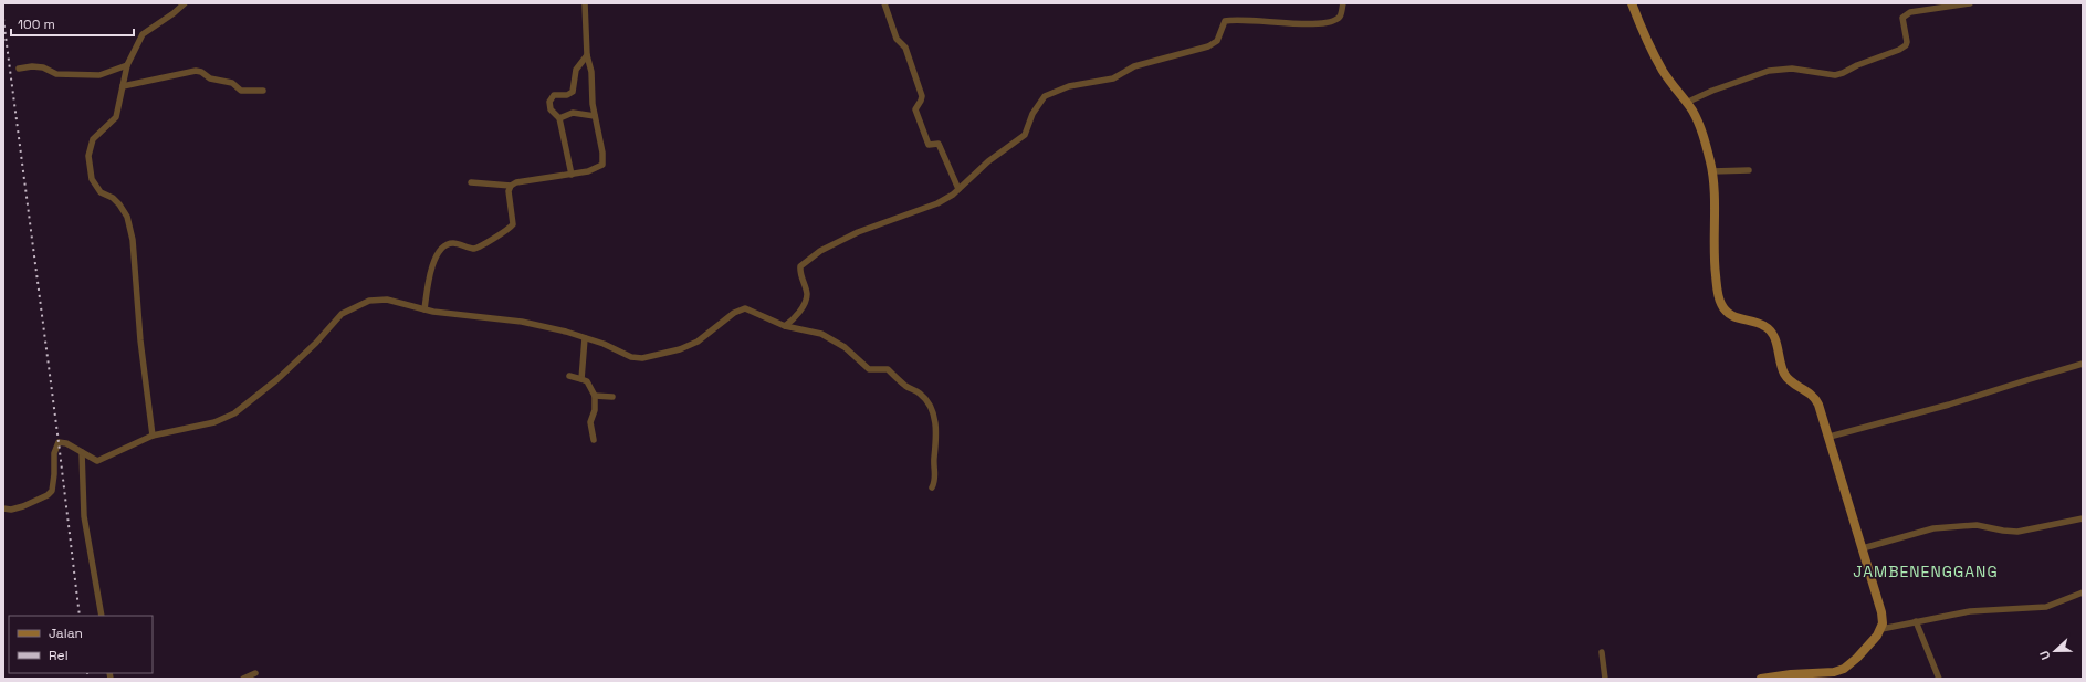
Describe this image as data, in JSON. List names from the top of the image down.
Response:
{
  "districts": ["JAMBENENGGANG"],
  "legend": ["Jalan", "Rel"],
  "scale_bar": "100 m",
  "north": "left"
}
